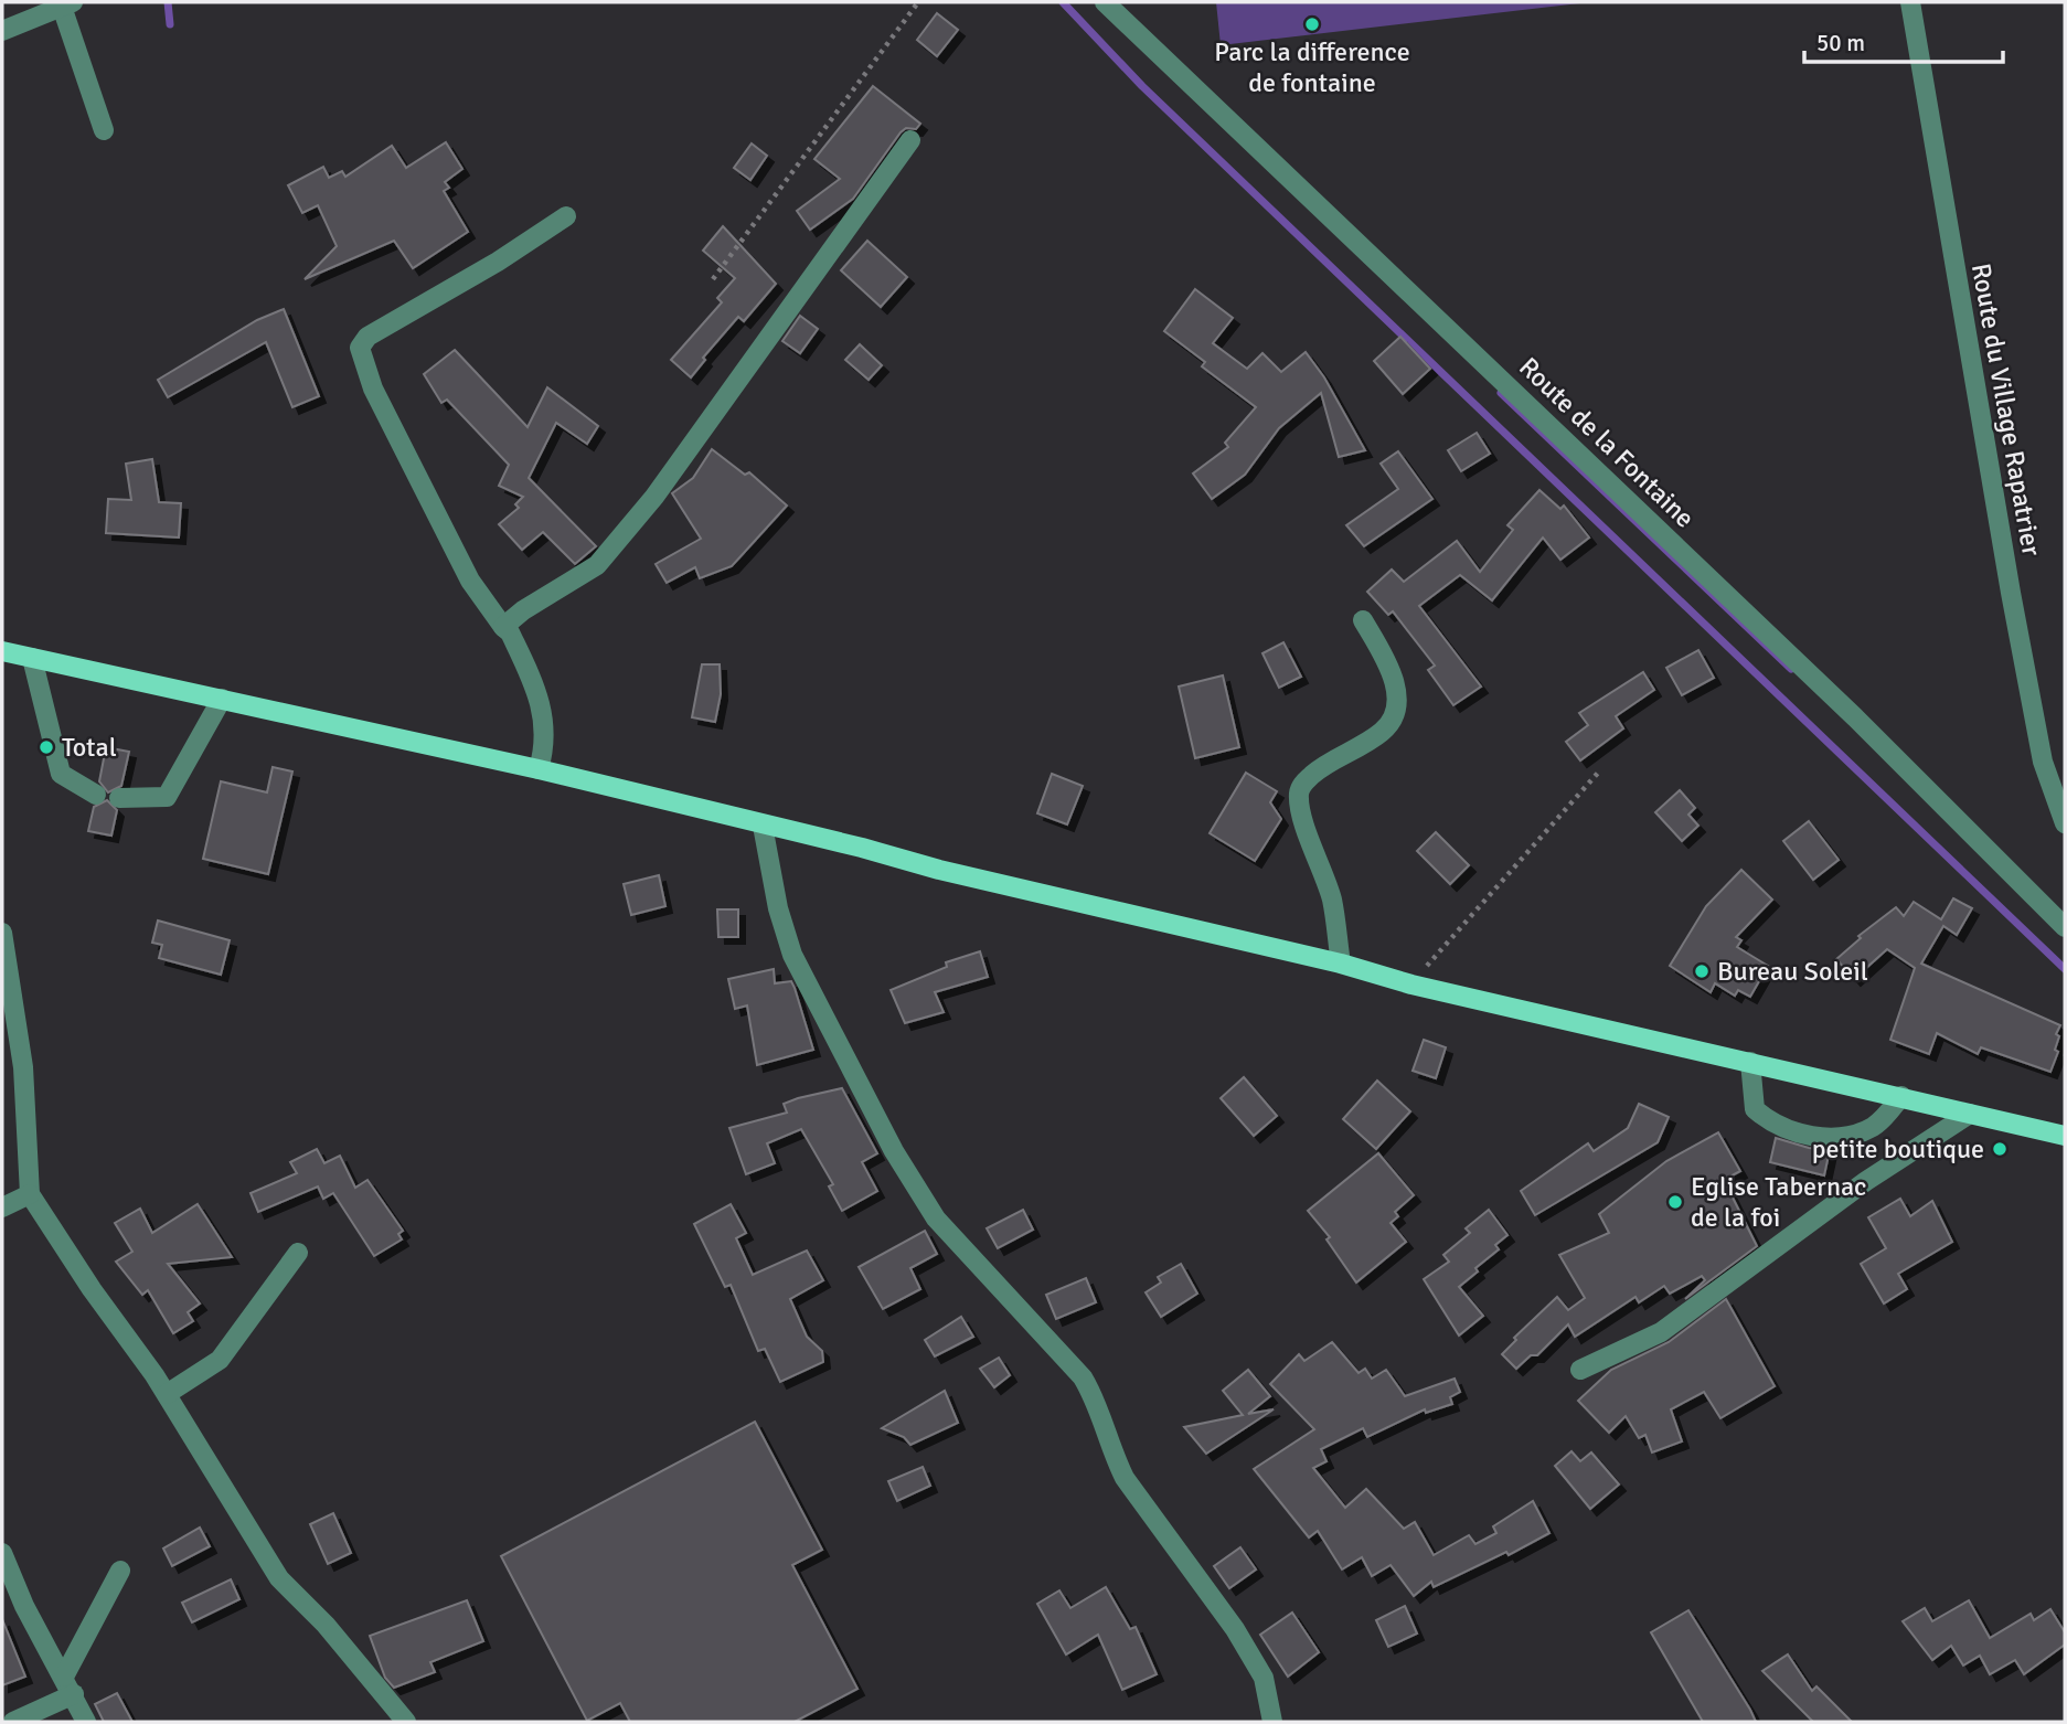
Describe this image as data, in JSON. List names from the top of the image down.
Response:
{
  "streets": {
    "street": ["Route du Village Rapatrier", "Route de la Fontaine"]
  },
  "places": [
    "Parc la difference de fontaine",
    "Total",
    "Bureau Soleil",
    "petite boutique",
    "Eglise Tabernac de la foi"
  ],
  "scale_bar": "50 m"
}
